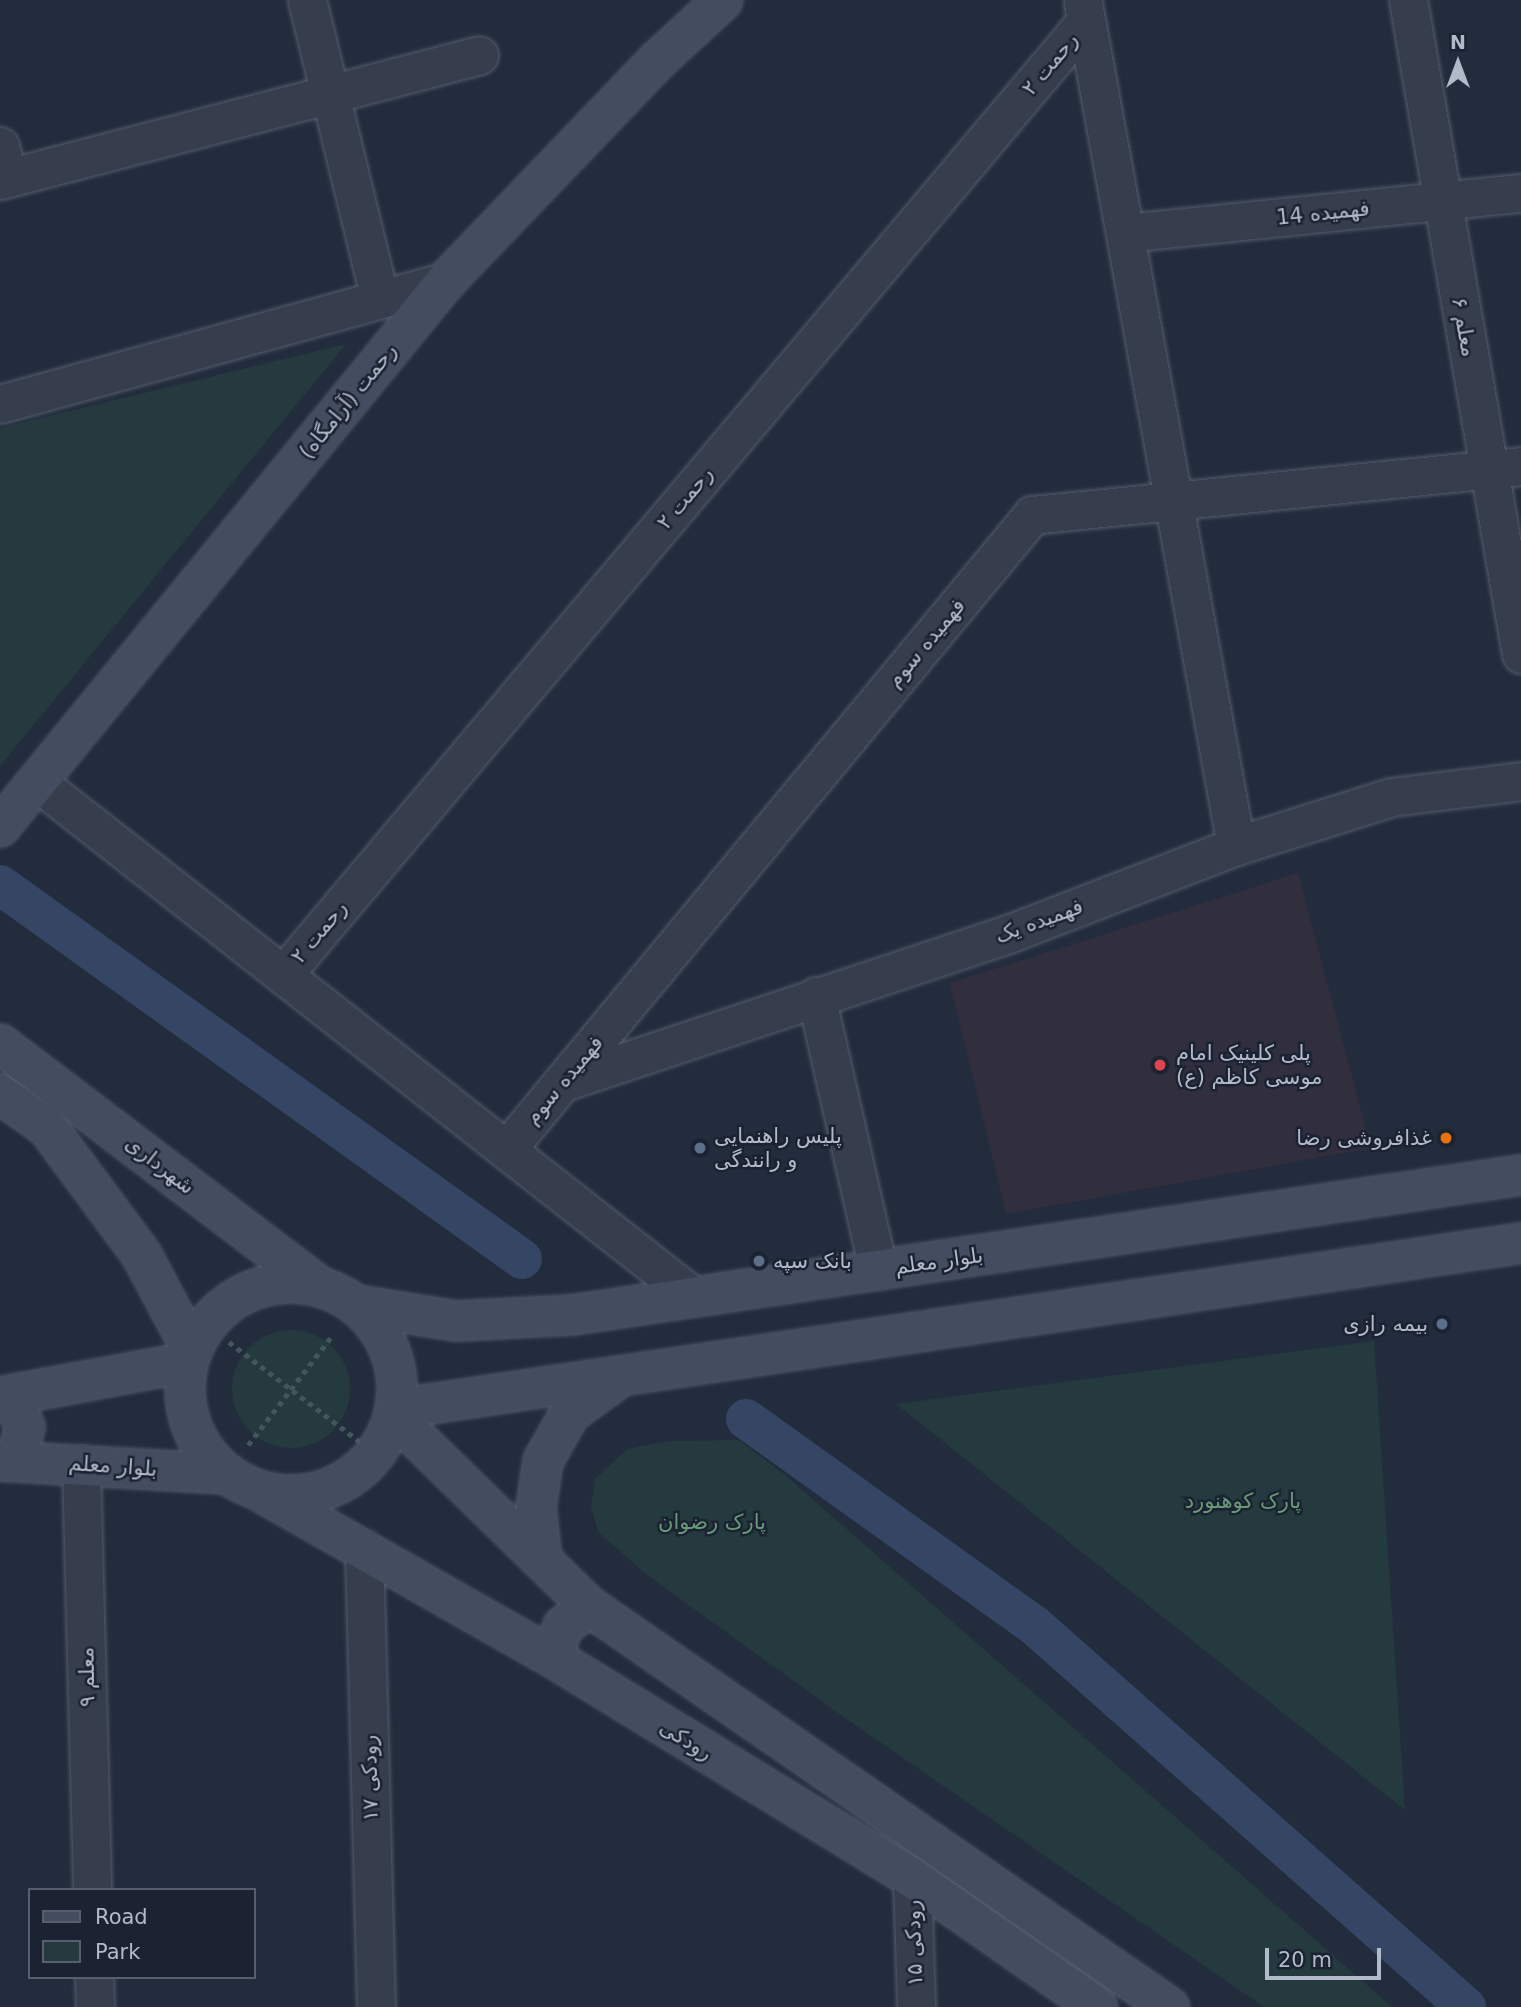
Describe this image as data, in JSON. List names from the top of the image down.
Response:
{
  "streets": {
    "main road": [
      "رحمت (آرامگاه)",
      "شهرداری",
      "بلوار معلم",
      "رودکی"
    ],
    "street": [
      "رحمت ۲",
      "فهمیده 14",
      "معلم ۶",
      "فهمیده سوم",
      "فهمیده یک",
      "معلم ۹",
      "رودکی ۱۷",
      "رودکی ۱۵"
    ]
  },
  "crossings": [
    ["فهمیده 14", "معلم ۶"],
    ["معلم ۶", "فهمیده سوم"],
    ["فهمیده سوم", "فهمیده یک"],
    ["بلوار معلم", "معلم ۹"],
    ["بلوار معلم", "رودکی"],
    ["رودکی", "رودکی ۱۷"],
    ["رودکی", "رودکی ۱۵"]
  ],
  "parks": ["پارک کوهنورد", "پارک رضوان"],
  "places": [
    "پلی کلینیک امام موسی کاظم (ع)",
    "غذافروشی رضا",
    "پلیس راهنمایی و رانندگی",
    "بانک سپه",
    "بیمه رازی"
  ],
  "legend": ["Road", "Park"],
  "scale_bar": "20 m",
  "north": "top"
}
